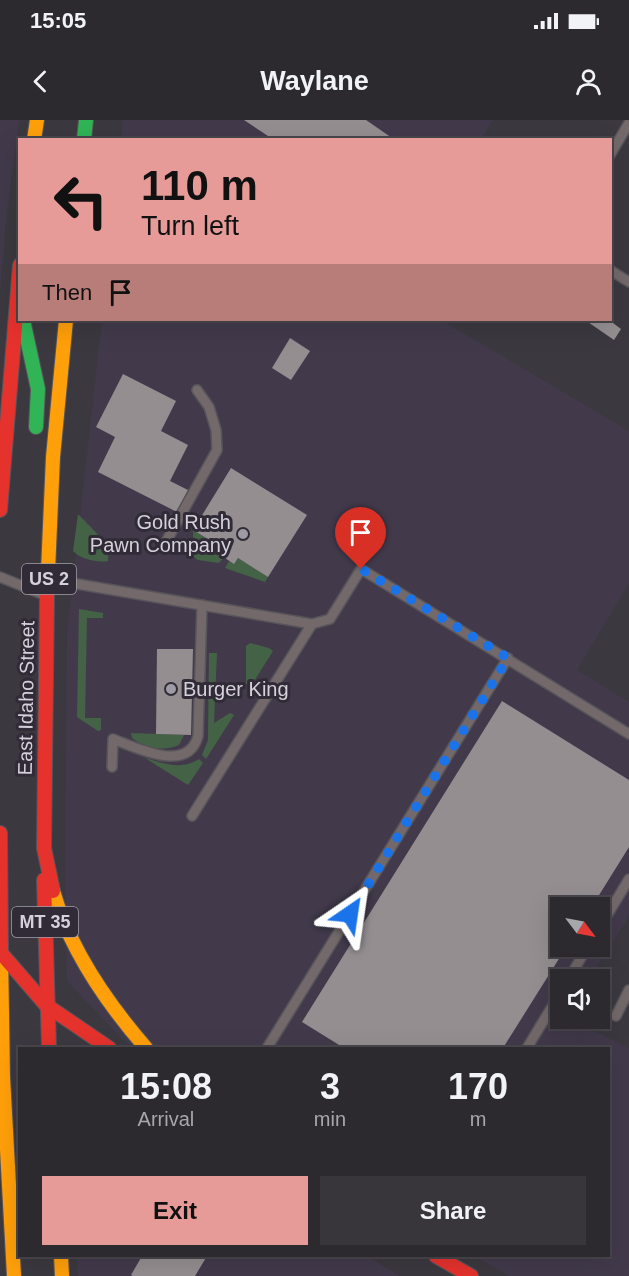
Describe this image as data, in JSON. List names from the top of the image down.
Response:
{
  "streets": {
    "main road": ["US 2", "East Idaho Street", "MT 35"]
  },
  "crossings": [
    ["US 2", "East Idaho Street"],
    ["East Idaho Street", "MT 35"]
  ],
  "places": ["Gold Rush Pawn Company", "Burger King"],
  "north": "bottom right",
  "page": {
    "status": "15:05",
    "header": "Waylane",
    "turn": ["110 m", "Turn left"],
    "then": "Then",
    "eta": [
      "15:08",
      "Arrival",
      "3",
      "min",
      "170",
      "m"
    ],
    "buttons": ["Exit", "Share"]
  }
}
